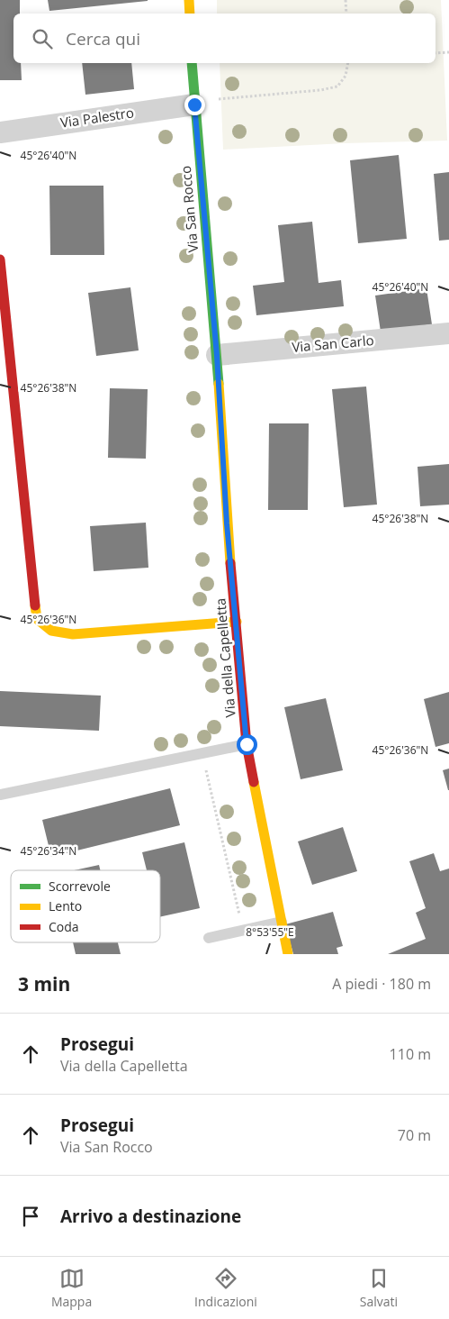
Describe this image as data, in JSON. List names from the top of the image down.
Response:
{
  "streets": {
    "street": [
      "Via Palestro",
      "Via San Rocco",
      "Via San Carlo",
      "Via della Capelletta"
    ]
  },
  "crossings": [
    ["Via Palestro", "Via San Rocco"],
    ["Via San Rocco", "Via San Carlo"],
    ["Via San Rocco", "Via della Capelletta"],
    ["Via San Carlo", "Via della Capelletta"]
  ],
  "legend": ["Scorrevole", "Lento", "Coda"],
  "page": {
    "search": "Cerca qui",
    "heading": ["3 min", "A piedi · 180 m"],
    "list": [
      ["Prosegui", "Via della Capelletta", "110 m"],
      ["Prosegui", "Via San Rocco", "70 m"],
      "Arrivo a destinazione"
    ],
    "nav": ["Mappa", "Indicazioni", "Salvati"]
  },
  "coordinates": [
    "45°26'40\"N",
    "45°26'38\"N",
    "45°26'36\"N",
    "45°26'34\"N",
    "8°53'55\"E"
  ]
}
